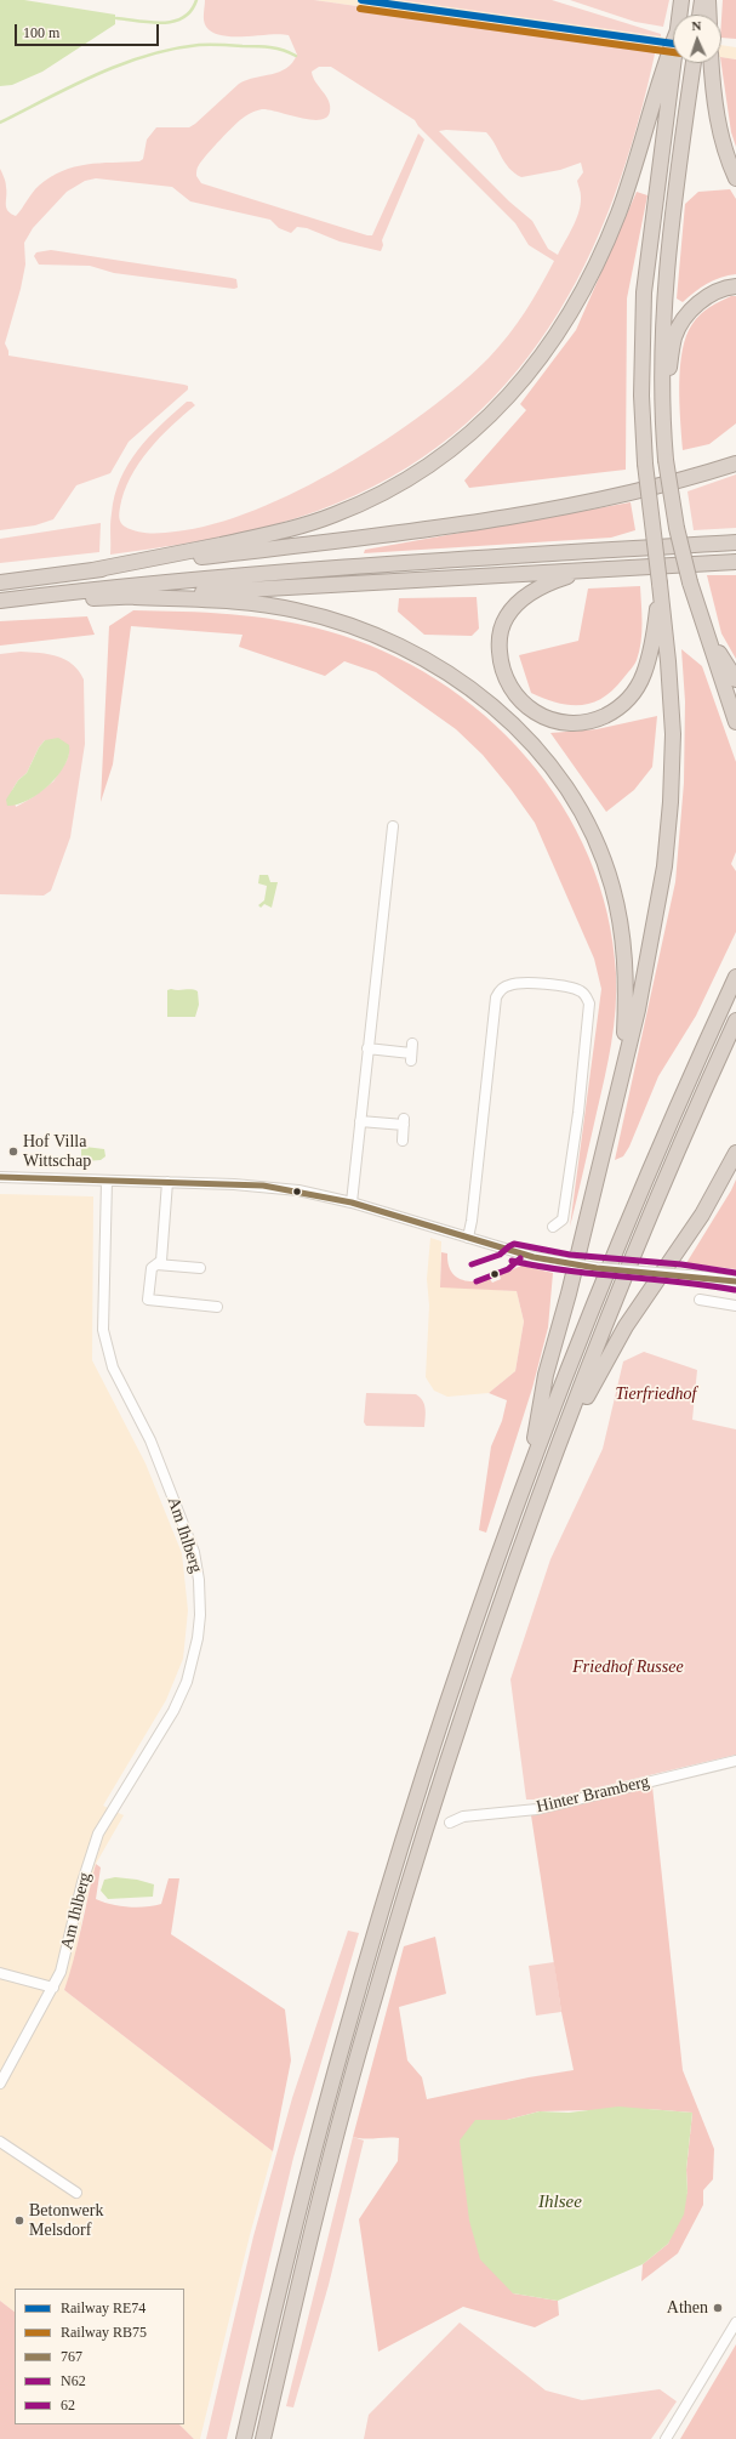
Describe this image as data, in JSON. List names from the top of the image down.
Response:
{
  "streets": {
    "street": ["Am Ihlberg", "Hinter Bramberg"]
  },
  "water": ["Ihlsee"],
  "parks": ["Tierfriedhof", "Friedhof Russee"],
  "places": ["Hof Villa Wittschap", "Betonwerk Melsdorf", "Athen"],
  "lines": [
    "rail line RE74",
    "rail line RB75",
    "transit line 767",
    "transit line 62",
    "transit line N62"
  ],
  "legend": [
    "Railway RE74",
    "Railway RB75",
    "767",
    "N62",
    "62"
  ],
  "scale_bar": "100 m",
  "north": "top"
}
